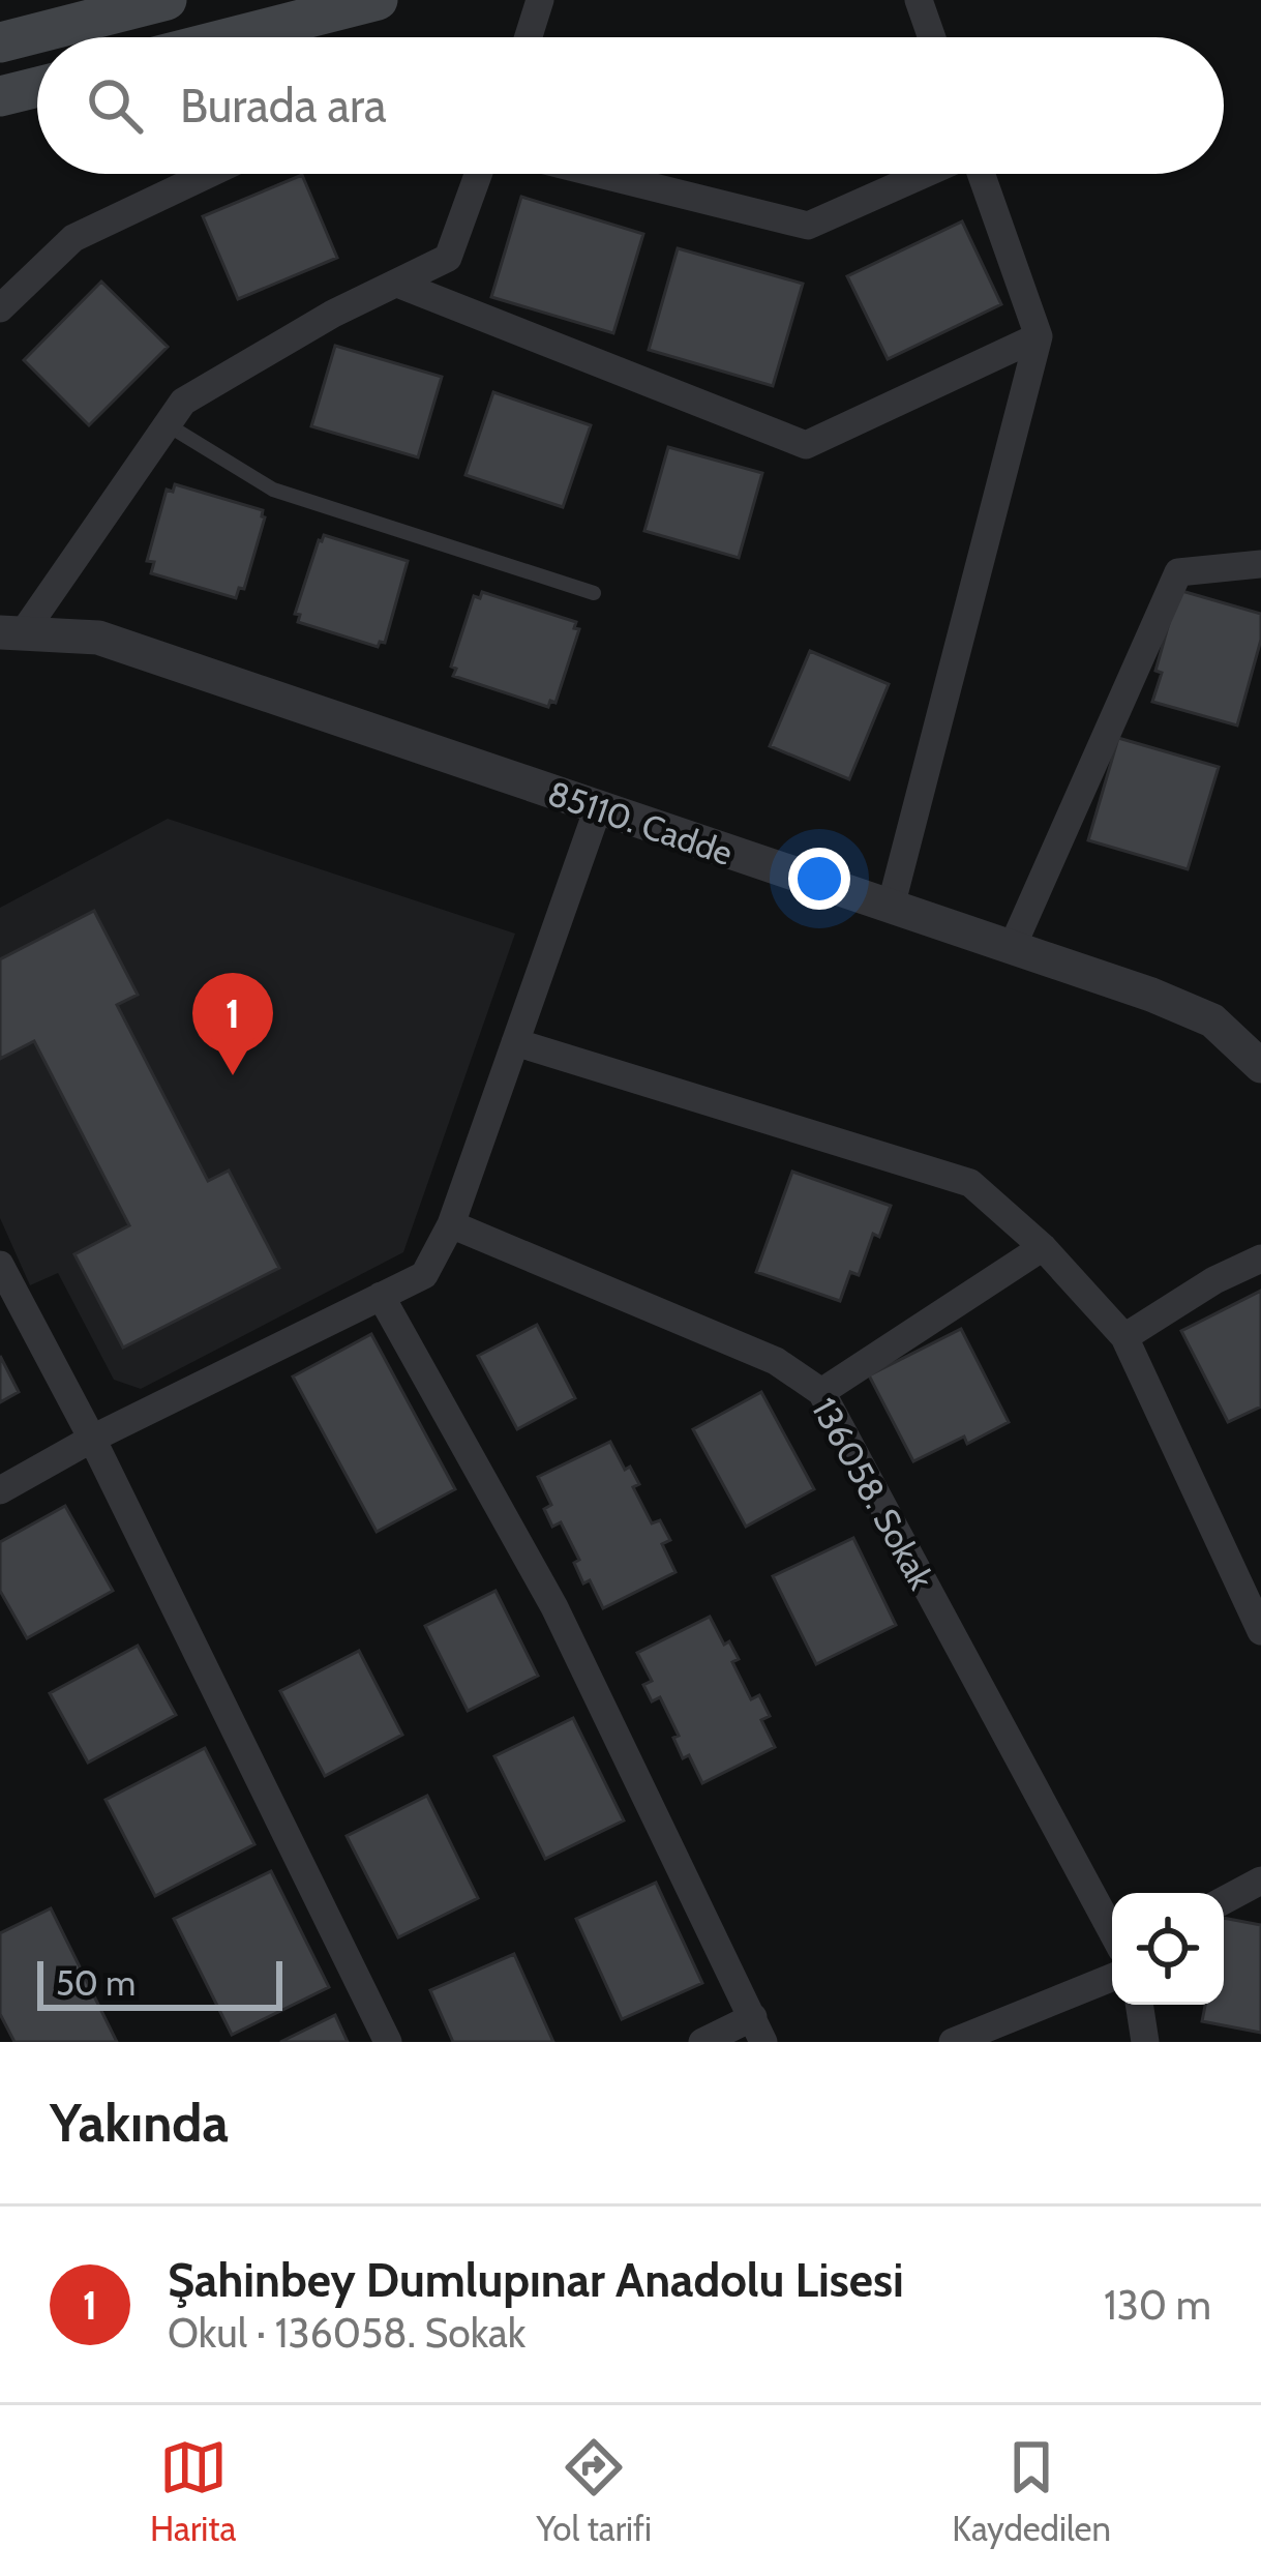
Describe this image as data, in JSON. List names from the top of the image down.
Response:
{
  "streets": {
    "street": ["85110. Cadde", "136058. Sokak"]
  },
  "scale_bar": "50 m",
  "page": {
    "search": "Burada ara",
    "pins": "1",
    "scale": "50 m",
    "heading": "Yakında",
    "list": [
      {
        "mark": "1",
        "name": "Şahinbey Dumlupınar Anadolu Lisesi",
        "note": "Okul · 136058. Sokak",
        "value": "130 m"
      }
    ],
    "nav": ["Harita", "Yol tarifi", "Kaydedilen"]
  }
}
